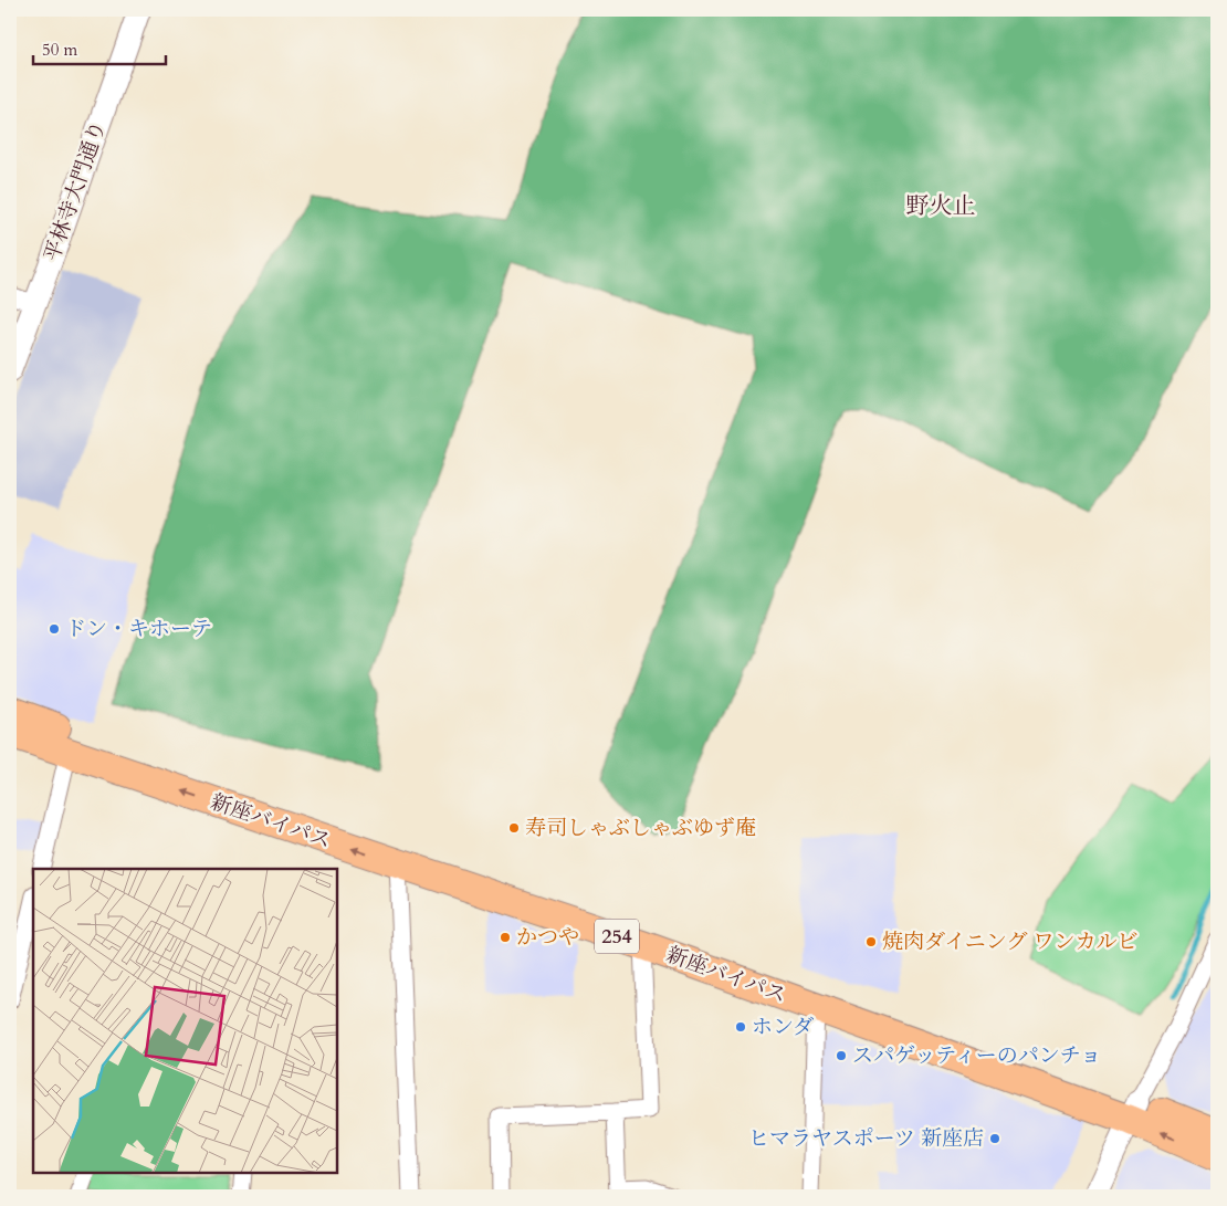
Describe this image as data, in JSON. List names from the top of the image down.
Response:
{
  "streets": {
    "highway": ["新座バイパス", "254"],
    "street": ["平林寺大門通り"]
  },
  "districts": ["野火止"],
  "places": [
    "ドン・キホーテ",
    "寿司しゃぶしゃぶゆず庵",
    "かつや",
    "焼肉ダイニング ワンカルビ",
    "ホンダ",
    "スパゲッティーのパンチョ",
    "ヒマラヤスポーツ 新座店"
  ],
  "scale_bar": "50 m"
}
